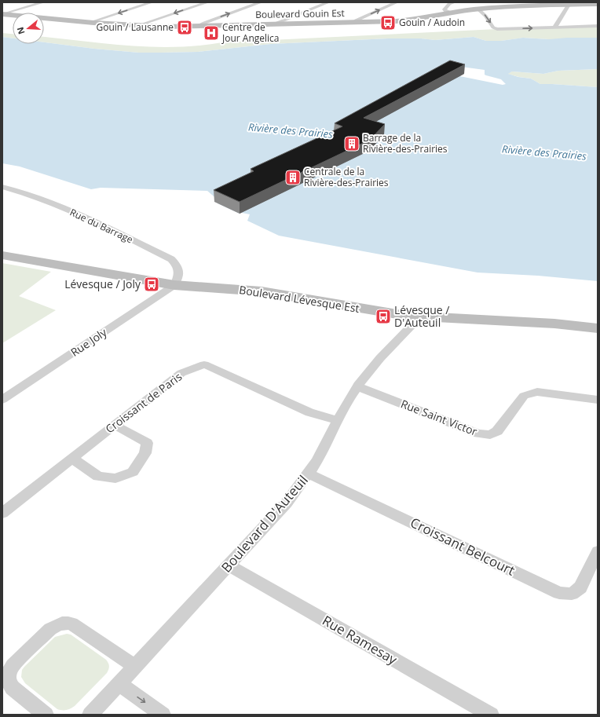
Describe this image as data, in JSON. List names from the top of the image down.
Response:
{
  "streets": {
    "street": [
      "Boulevard Gouin Est",
      "Rue du Barrage",
      "Boulevard Lévesque Est",
      "Rue Joly",
      "Croissant de Paris",
      "Rue Saint Victor",
      "Boulevard D'Auteuil",
      "Croissant Belcourt",
      "Rue Ramesay"
    ]
  },
  "crossings": [
    ["Rue du Barrage", "Boulevard Lévesque Est"],
    ["Rue du Barrage", "Rue Joly"],
    ["Boulevard Lévesque Est", "Rue Joly"],
    ["Boulevard Lévesque Est", "Boulevard D'Auteuil"],
    ["Croissant de Paris", "Boulevard D'Auteuil"],
    ["Rue Saint Victor", "Boulevard D'Auteuil"],
    ["Boulevard D'Auteuil", "Croissant Belcourt"],
    ["Boulevard D'Auteuil", "Rue Ramesay"]
  ],
  "water": ["Rivière des Prairies"],
  "places": {
    "bus stop": [
      "Gouin / Audoin",
      "Gouin / Lausanne",
      "Lévesque / Joly",
      "Lévesque / D'Auteuil"
    ],
    "hospital": ["Centre de Jour Angelica"],
    "building": ["Barrage de la Rivière-des-Prairies", "Centrale de la Rivière-des-Prairies"]
  },
  "north": "left"
}
